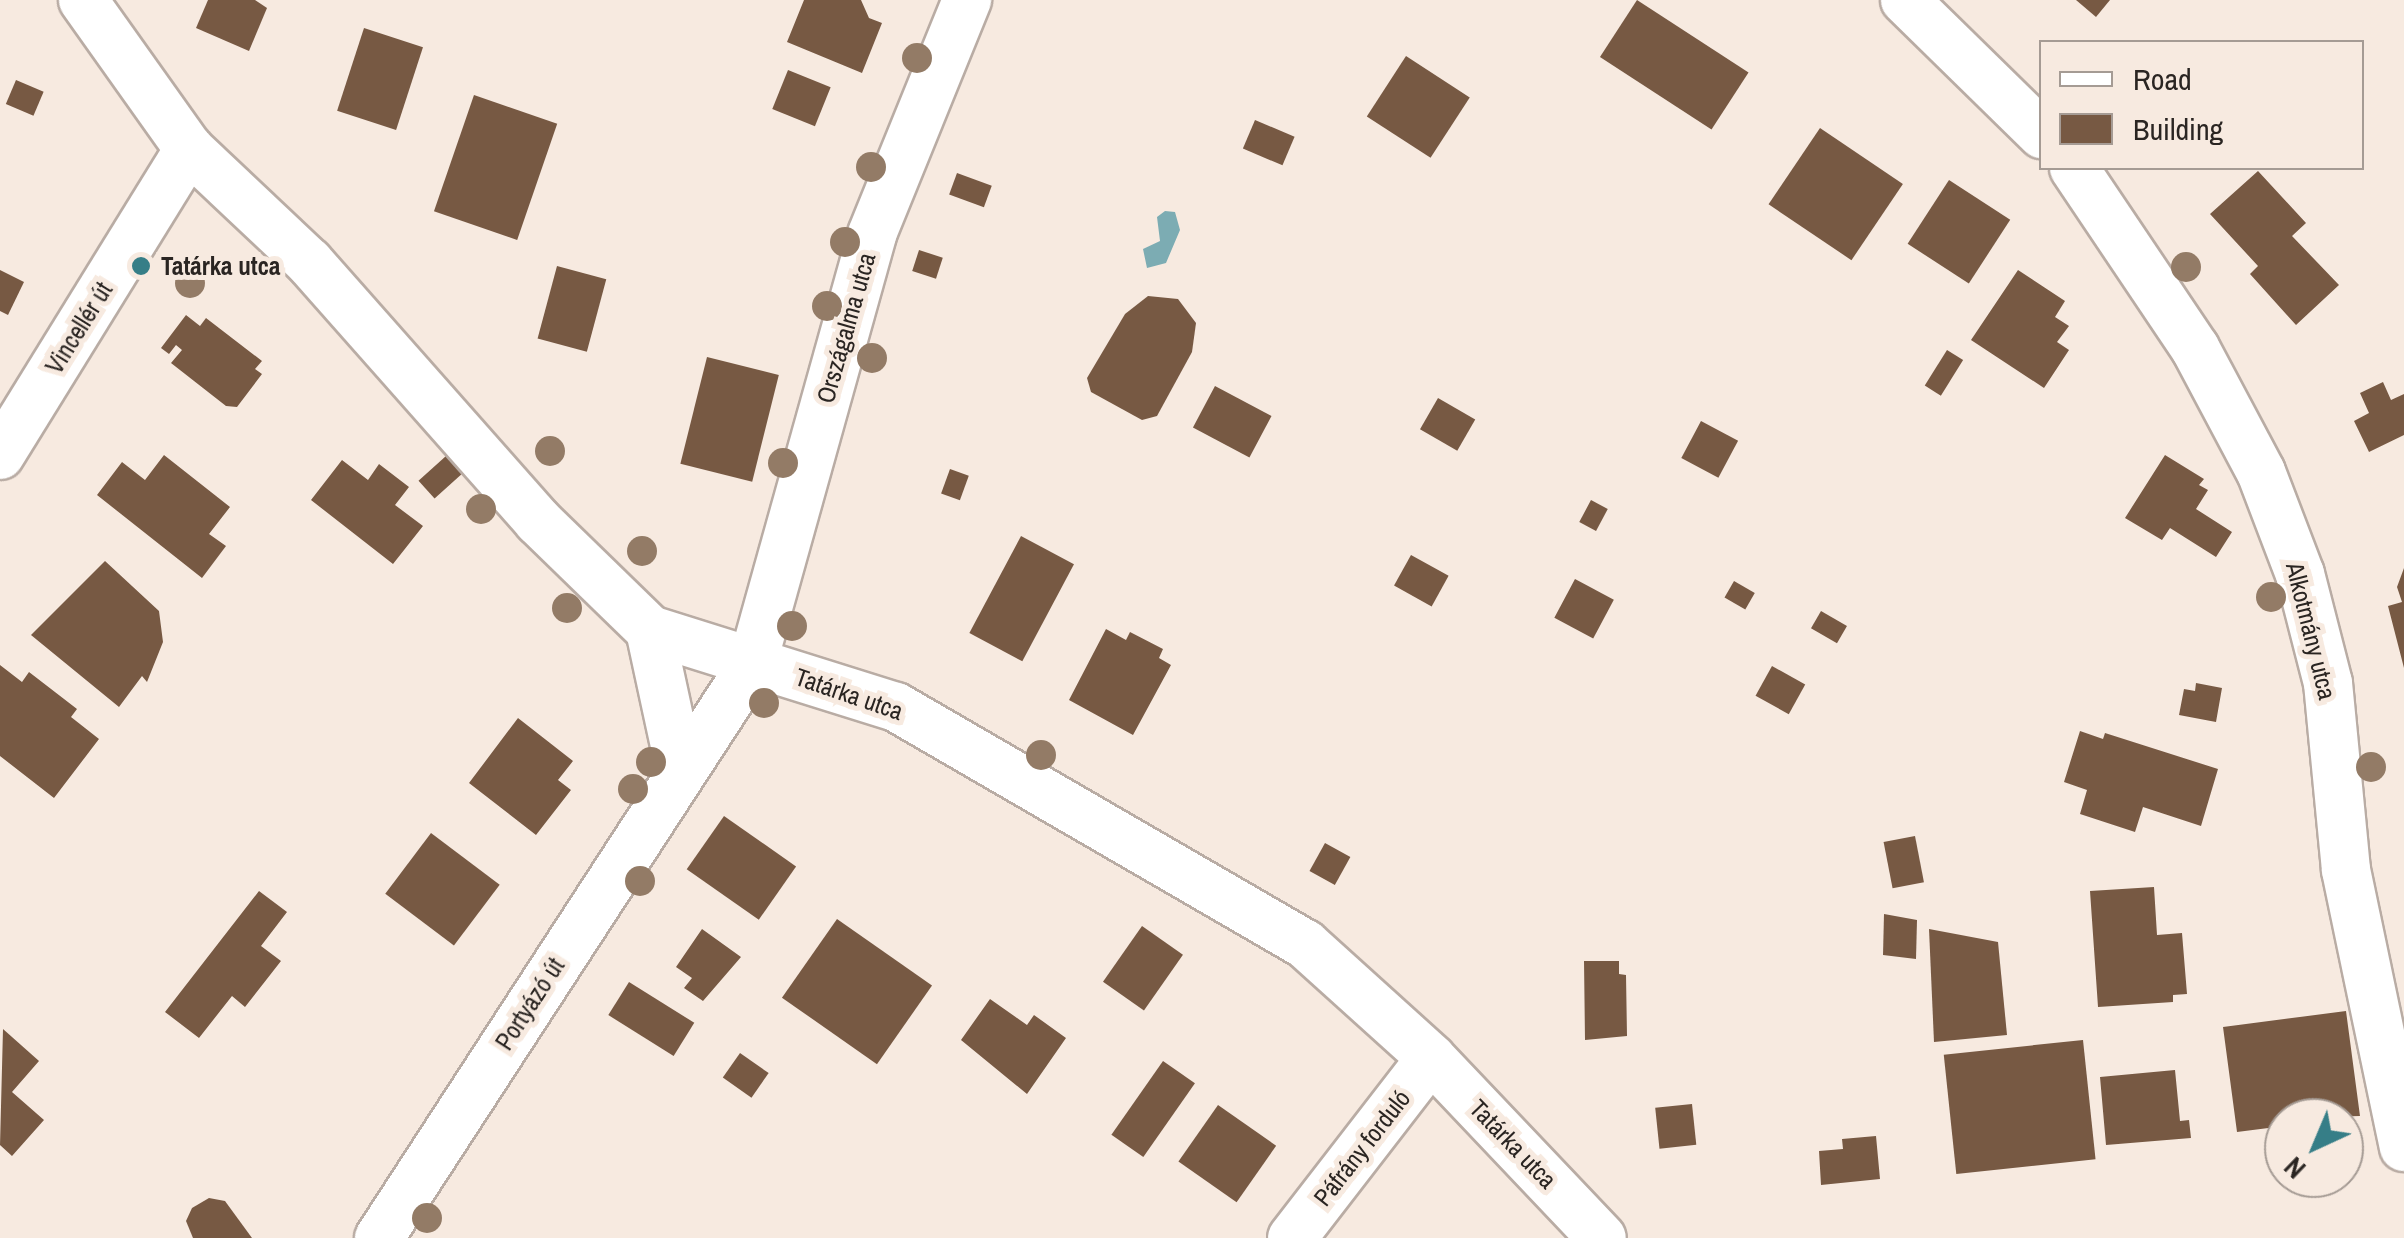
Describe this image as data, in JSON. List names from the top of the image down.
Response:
{
  "streets": {
    "street": [
      "Vincellér út",
      "Országalma utca",
      "Alkotmány utca",
      "Tatárka utca",
      "Portyázó út",
      "Páfrány forduló"
    ]
  },
  "crossings": [
    ["Vincellér út", "Tatárka utca"],
    ["Országalma utca", "Tatárka utca"],
    ["Országalma utca", "Portyázó út"],
    ["Tatárka utca", "Portyázó út"],
    ["Tatárka utca", "Páfrány forduló"]
  ],
  "places": ["Tatárka utca"],
  "legend": ["Road", "Building"],
  "north": "bottom left"
}
